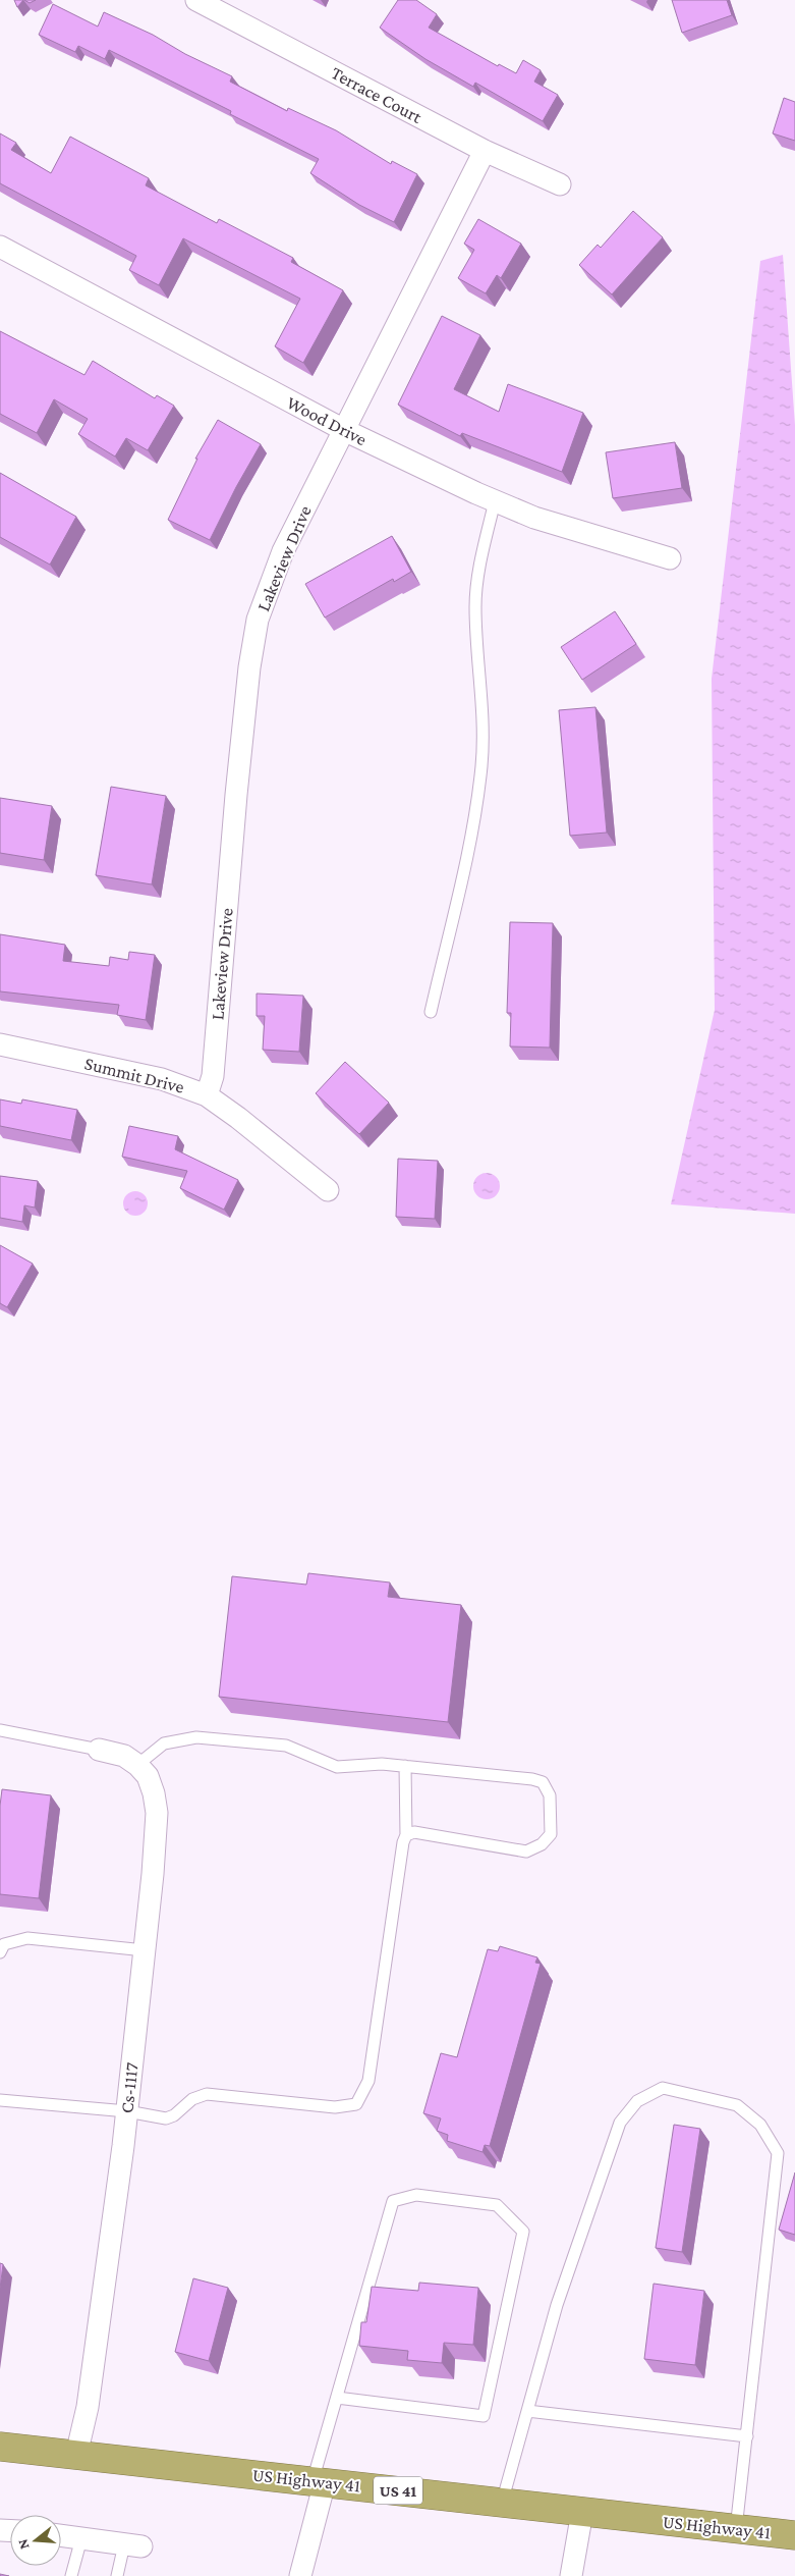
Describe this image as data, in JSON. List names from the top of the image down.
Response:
{
  "streets": {
    "highway": ["US Highway 41", "US 41"],
    "street": [
      "Terrace Court",
      "Wood Drive",
      "Lakeview Drive",
      "Summit Drive",
      "Cs-1117"
    ]
  },
  "crossings": [
    ["Terrace Court", "Lakeview Drive"],
    ["Wood Drive", "Lakeview Drive"],
    ["Lakeview Drive", "Summit Drive"],
    ["Cs-1117", "US Highway 41"]
  ],
  "north": "left"
}
